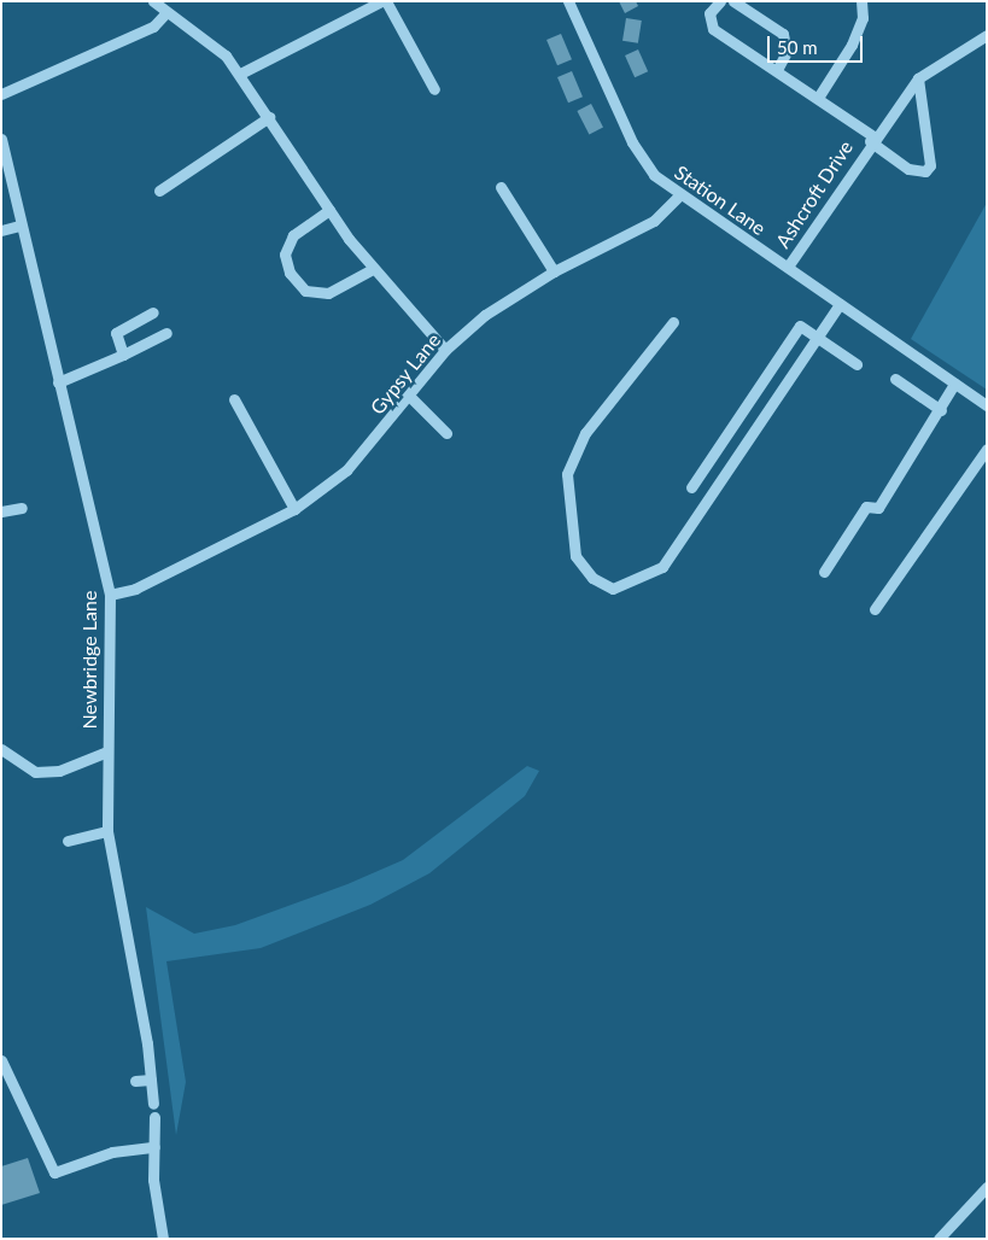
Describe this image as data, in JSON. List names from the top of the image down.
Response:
{
  "streets": {
    "street": [
      "Ashcroft Drive",
      "Station Lane",
      "Gypsy Lane",
      "Newbridge Lane"
    ]
  },
  "crossings": [
    ["Ashcroft Drive", "Station Lane"],
    ["Station Lane", "Gypsy Lane"],
    ["Gypsy Lane", "Newbridge Lane"]
  ],
  "scale_bar": "50 m"
}
